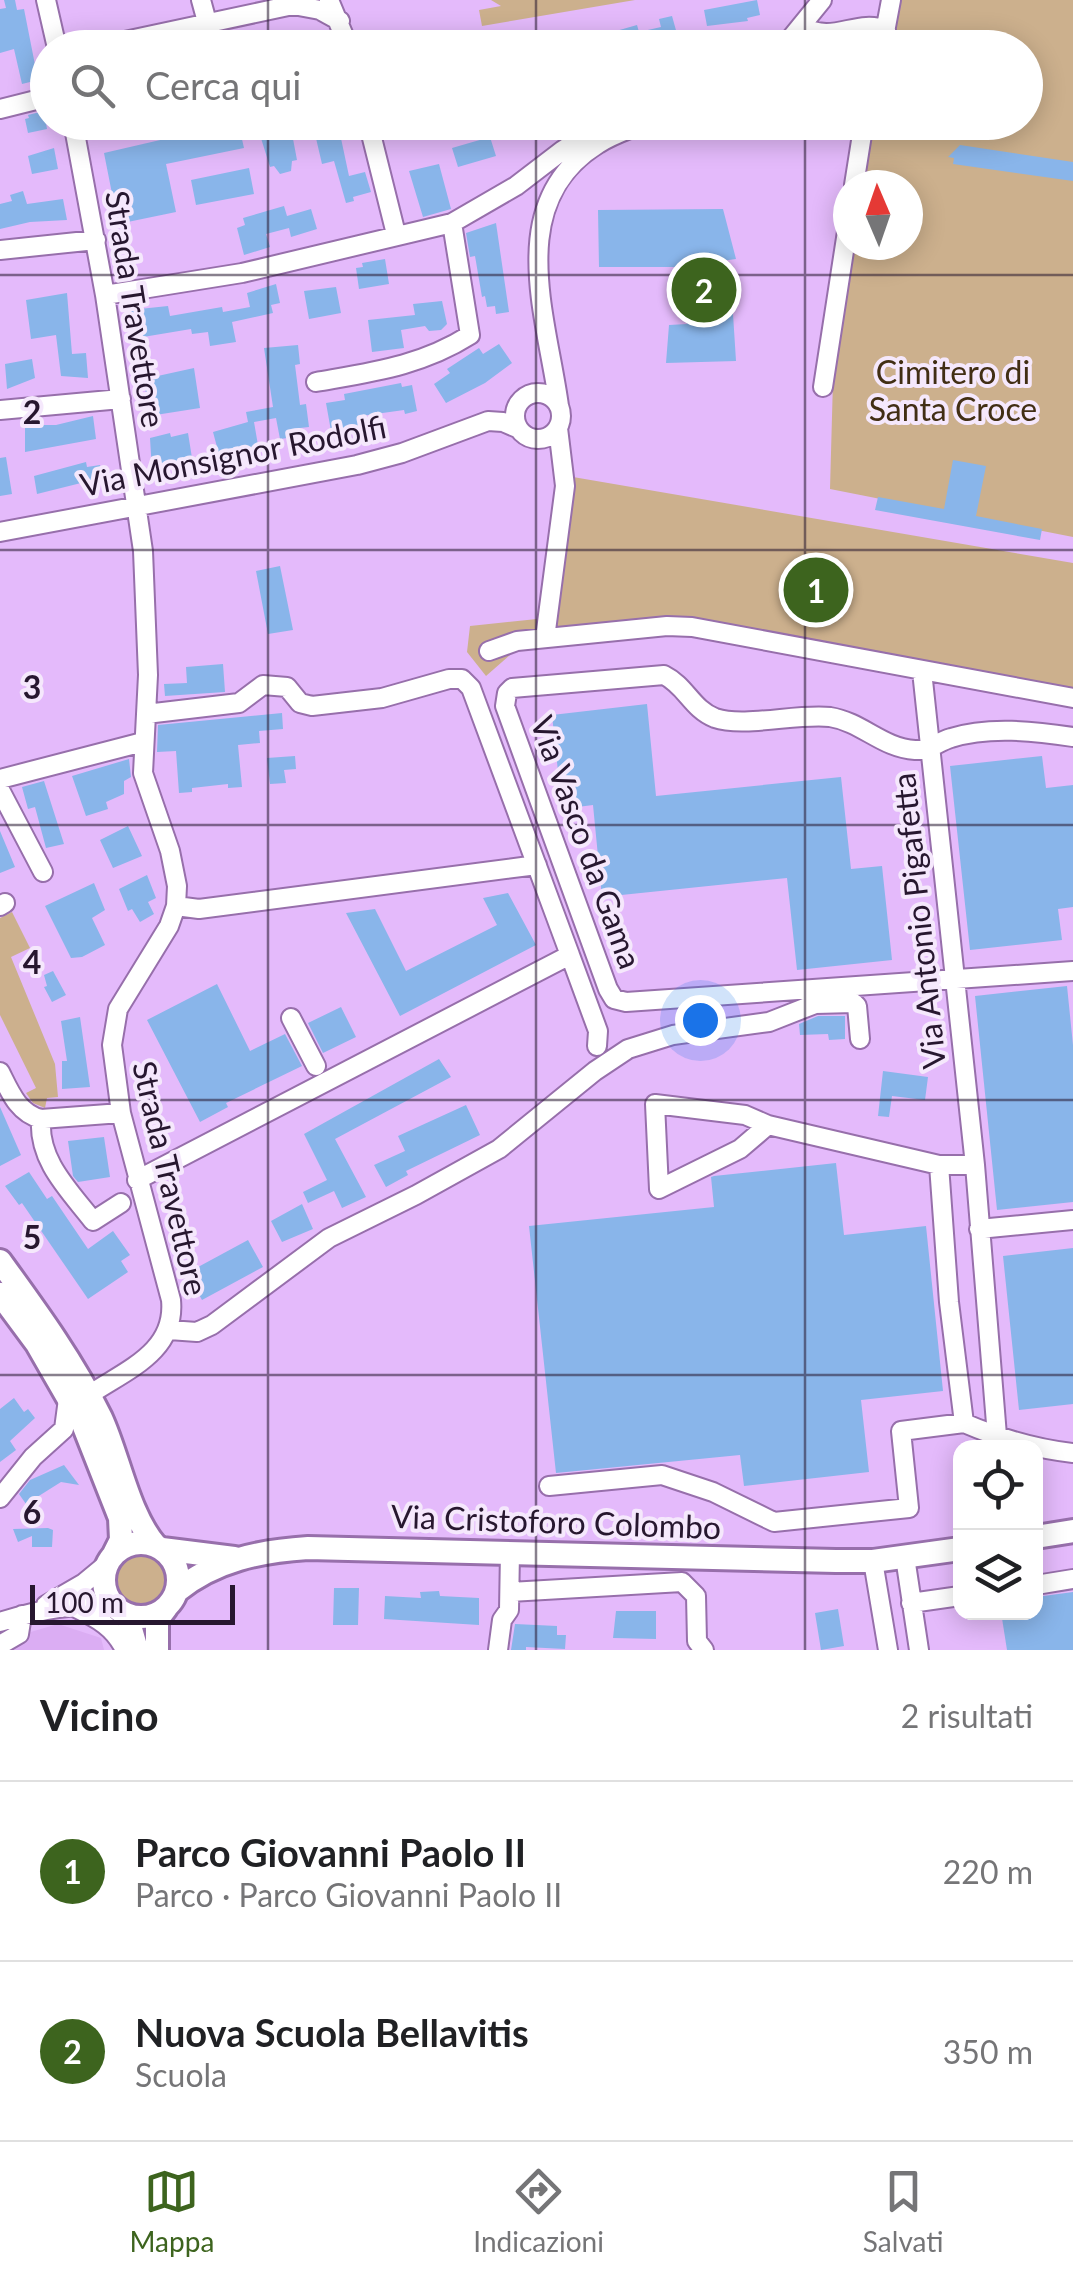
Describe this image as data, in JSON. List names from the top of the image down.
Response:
{
  "streets": {
    "main road": ["Via Cristoforo Colombo"],
    "street": [
      "Strada Travettore",
      "Via Monsignor Rodolfi",
      "Via Vasco da Gama",
      "Via Antonio Pigafetta"
    ]
  },
  "crossings": [
    ["Strada Travettore", "Via Monsignor Rodolfi"],
    ["Via Vasco da Gama", "Via Antonio Pigafetta"]
  ],
  "parks": ["Cimitero di Santa Croce"],
  "scale_bar": "100 m",
  "north": "top",
  "page": {
    "search": "Cerca qui",
    "pins": ["2", "1"],
    "scale": "100 m",
    "heading": ["Vicino", "2 risultati"],
    "list": [
      {
        "mark": "1",
        "name": "Parco Giovanni Paolo II",
        "note": "Parco · Parco Giovanni Paolo II",
        "value": "220 m"
      },
      {
        "mark": "2",
        "name": "Nuova Scuola Bellavitis",
        "note": "Scuola",
        "value": "350 m"
      }
    ],
    "nav": ["Mappa", "Indicazioni", "Salvati"]
  },
  "grid": {
    "rows": [
      "2",
      "3",
      "4",
      "5",
      "6"
    ]
  }
}
